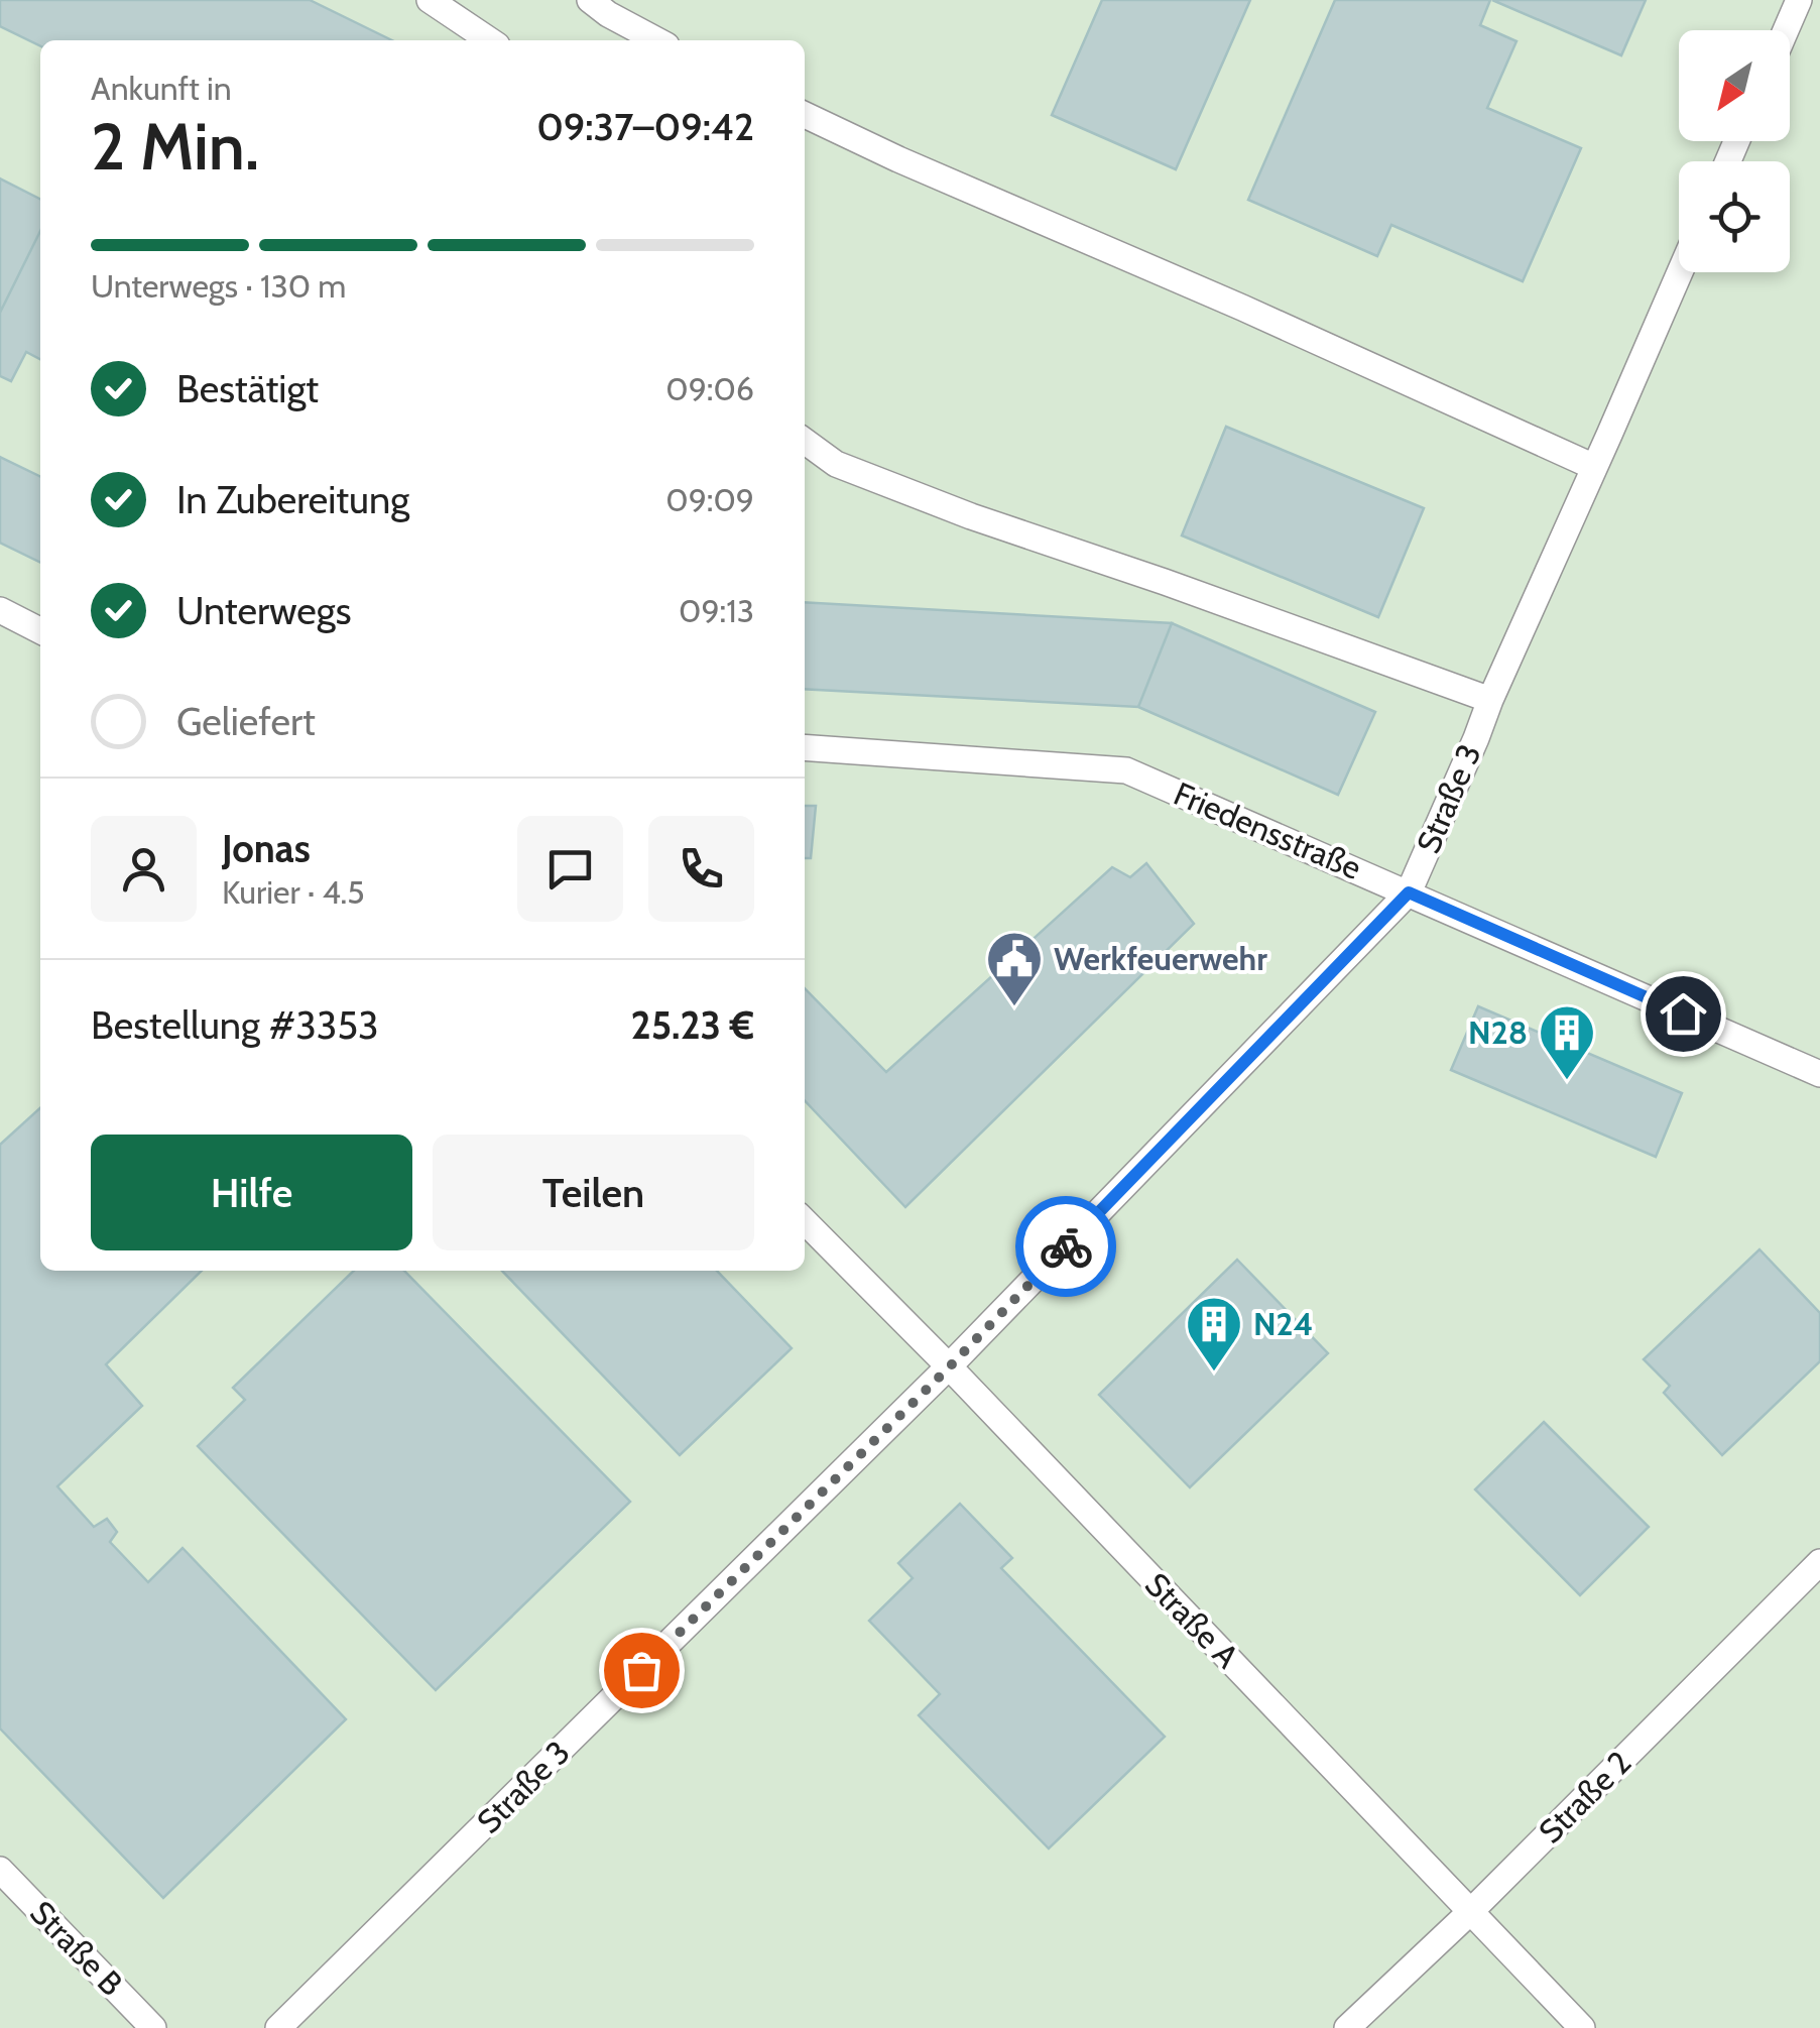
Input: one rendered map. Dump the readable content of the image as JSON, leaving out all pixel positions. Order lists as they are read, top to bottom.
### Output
{
  "streets": {
    "lane": [
      "Straße 3",
      "Friedensstraße",
      "Straße A",
      "Straße 2",
      "Straße B"
    ]
  },
  "crossings": [
    ["Straße 3", "Friedensstraße"],
    ["Straße 3", "Straße A"],
    ["Straße A", "Straße 2"]
  ],
  "places": {
    "public building": ["Werkfeuerwehr"],
    "building": ["N28", "N24"]
  },
  "north": "bottom left",
  "page": {
    "heading": ["2 Min.", "Ankunft in", "09:37–09:42"],
    "panel": [
      "Jonas",
      "Kurier · 4.5",
      "Bestellung #3353",
      "25.23 €"
    ],
    "bar": "Unterwegs · 130 m",
    "list": [
      ["Bestätigt", "09:06"],
      ["In Zubereitung", "09:09"],
      ["Unterwegs", "09:13"],
      "Geliefert"
    ],
    "buttons": ["Hilfe", "Teilen"]
  }
}
